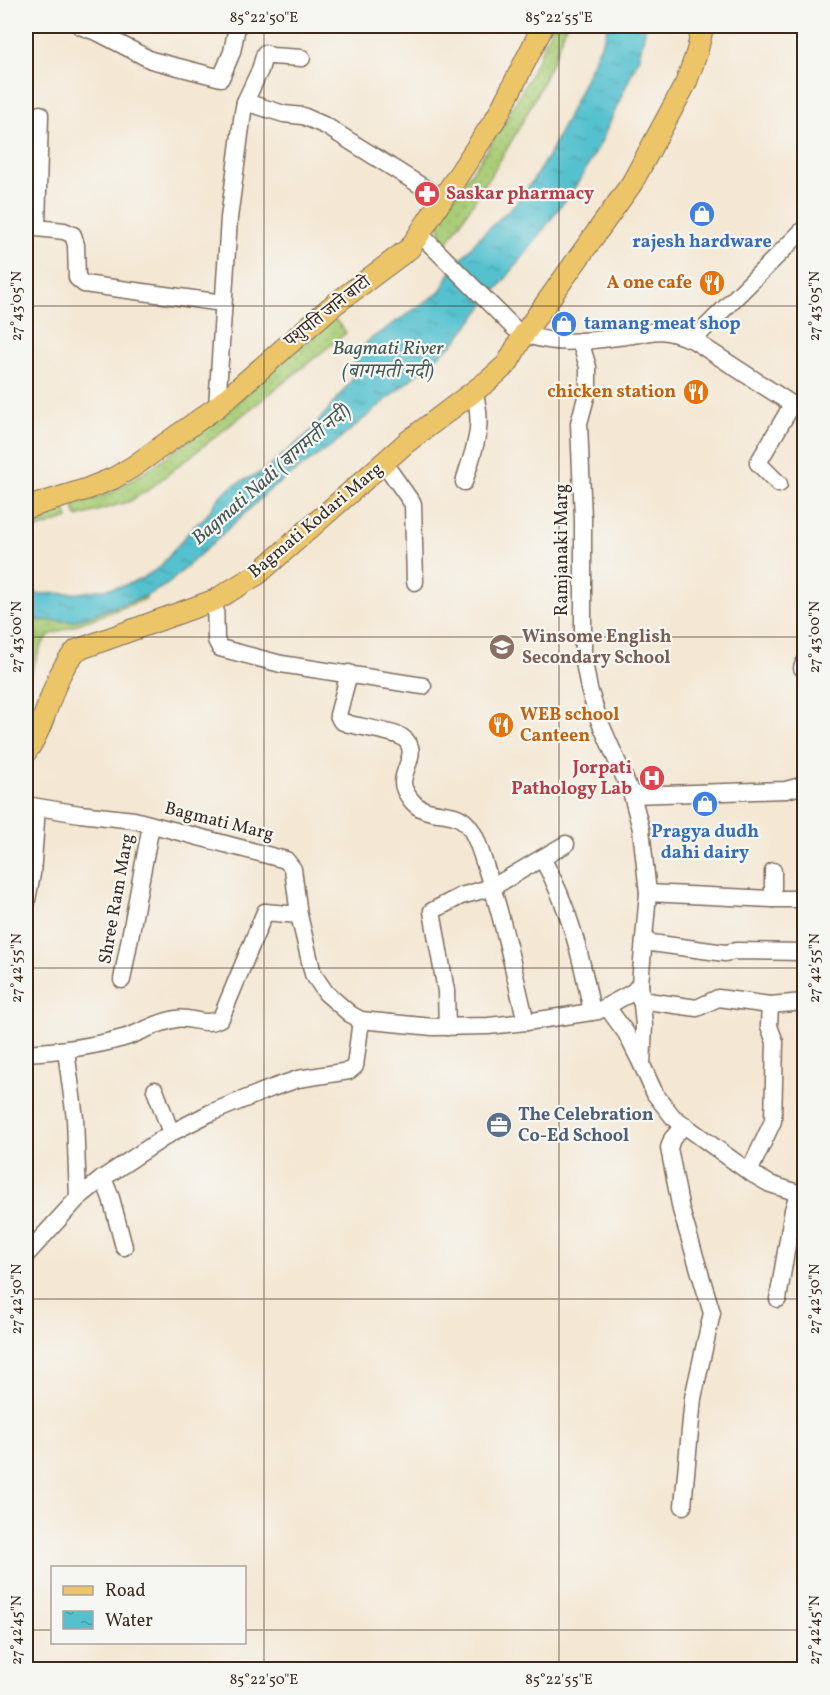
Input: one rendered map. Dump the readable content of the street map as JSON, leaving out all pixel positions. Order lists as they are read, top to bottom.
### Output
{
  "streets": {
    "main road": ["पशुपति जाने बाटो", "Bagmati Kodari Marg"],
    "street": ["Ramjanaki Marg", "Bagmati Marg", "Shree Ram Marg"]
  },
  "crossings": [
    ["Bagmati Marg", "Shree Ram Marg"]
  ],
  "water": ["Bagmati River (बागमती नदी)", "Bagmati Nadi (बागमती नदी)"],
  "places": {
    "pharmacy": ["Saskar pharmacy"],
    "shop": ["rajesh hardware", "tamang meat shop", "Pragya dudh dahi dairy"],
    "restaurant": ["A one cafe", "chicken station", "WEB school Canteen"],
    "school or university": ["Winsome English Secondary School"],
    "hospital": ["Jorpati Pathology Lab"],
    "office": ["The Celebration Co-Ed School"]
  },
  "legend": ["Road", "Water"],
  "coordinates": [
    "85°22'50\"E",
    "85°22'55\"E",
    "27°43'05\"N",
    "27°43'00\"N",
    "27°42'55\"N",
    "27°42'50\"N",
    "27°42'45\"N"
  ]
}
